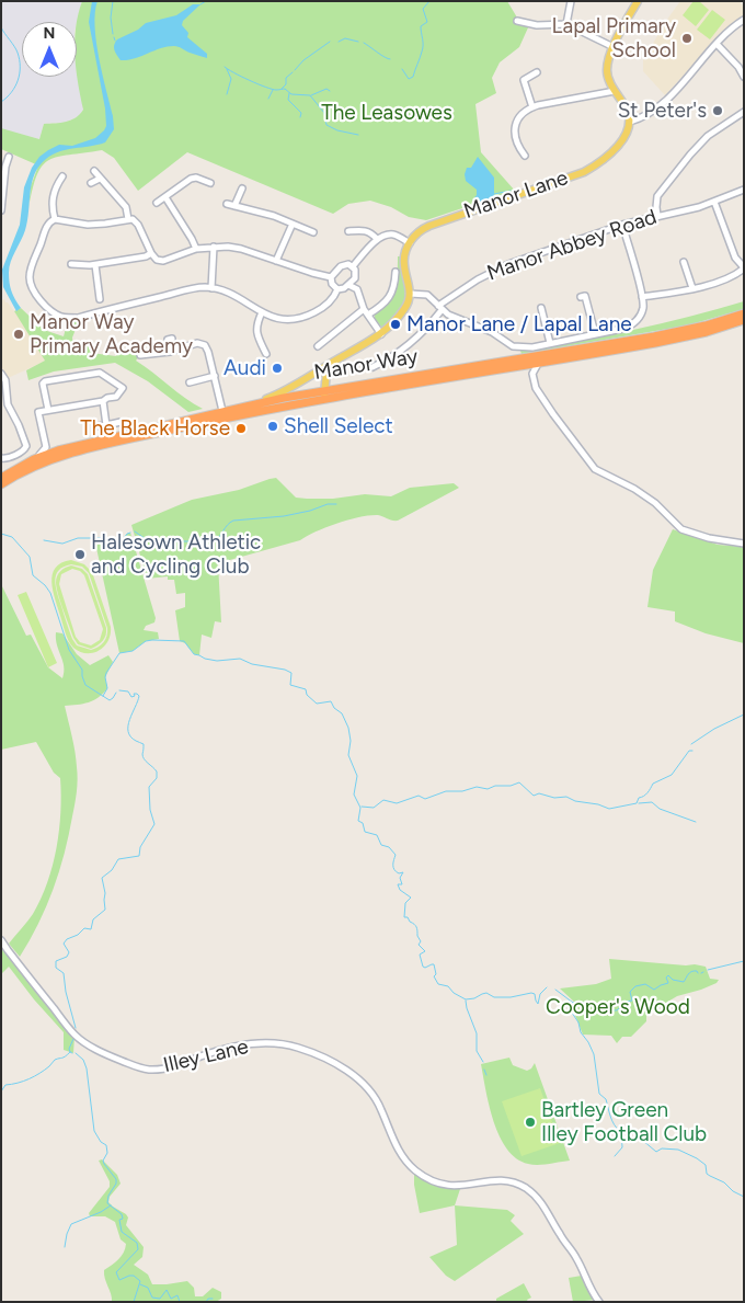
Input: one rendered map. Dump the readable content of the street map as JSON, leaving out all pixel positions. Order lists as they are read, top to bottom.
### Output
{
  "streets": {
    "highway": ["Manor Way"],
    "main road": ["Manor Lane"],
    "street": ["Manor Abbey Road", "Illey Lane"]
  },
  "parks": ["The Leasowes", "Cooper's Wood"],
  "places": [
    "Lapal Primary School",
    "St Peter's",
    "Manor Lane / Lapal Lane",
    "Manor Way Primary Academy",
    "Audi",
    "Shell Select",
    "The Black Horse",
    "Halesown Athletic and Cycling Club",
    "Bartley Green Illey Football Club"
  ],
  "north": "top"
}
